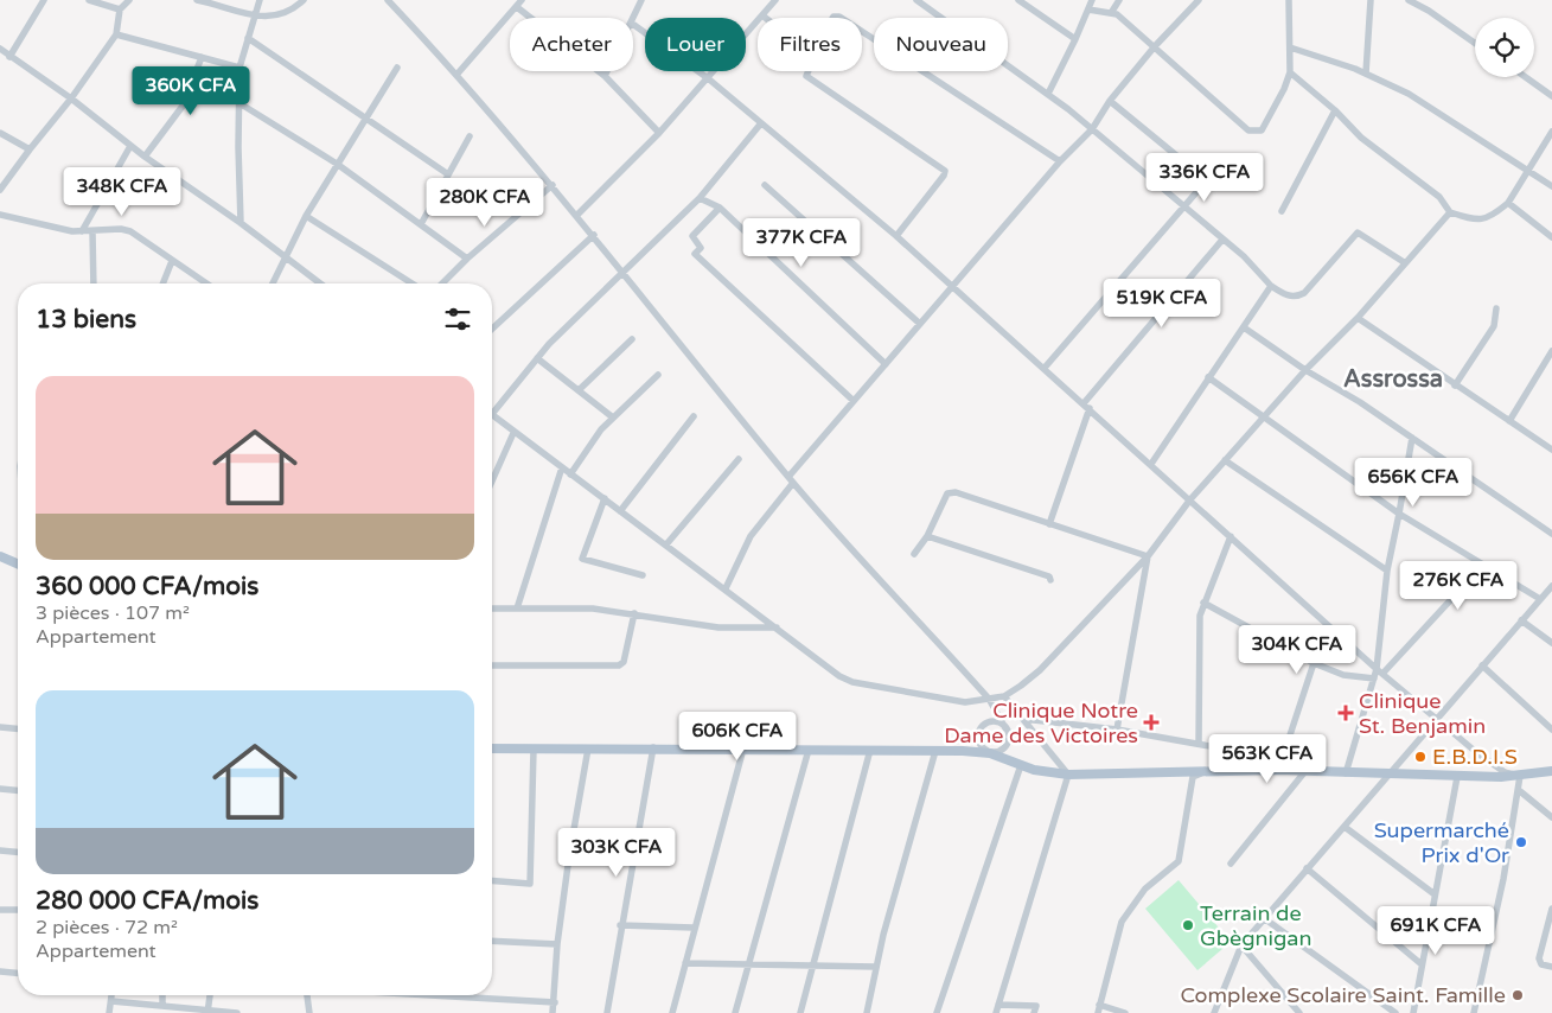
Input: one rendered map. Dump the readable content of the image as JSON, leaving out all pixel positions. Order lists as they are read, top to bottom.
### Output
{
  "districts": ["Assrossa"],
  "places": {
    "health": ["Clinique St. Benjamin", "Clinique Notre Dame des Victoires"],
    "other": [
      "E.B.D.I.S",
      "Supermarché Prix d'Or",
      "Terrain de Gbègnigan",
      "Complexe Scolaire Saint. Famille"
    ]
  },
  "page": {
    "chip": [
      "Acheter",
      "Louer",
      "Filtres",
      "Nouveau"
    ],
    "price": [
      "360K CFA",
      "336K CFA",
      "348K CFA",
      "280K CFA",
      "377K CFA",
      "519K CFA",
      "656K CFA",
      "276K CFA",
      "304K CFA",
      "606K CFA",
      "563K CFA",
      "303K CFA",
      "691K CFA"
    ],
    "heading": "13 biens",
    "list": [
      {
        "name": "360 000 CFA/mois",
        "note": "3 pièces · 107 m² · Appartement"
      },
      {
        "name": "280 000 CFA/mois",
        "note": "2 pièces · 72 m² · Appartement"
      }
    ]
  }
}
